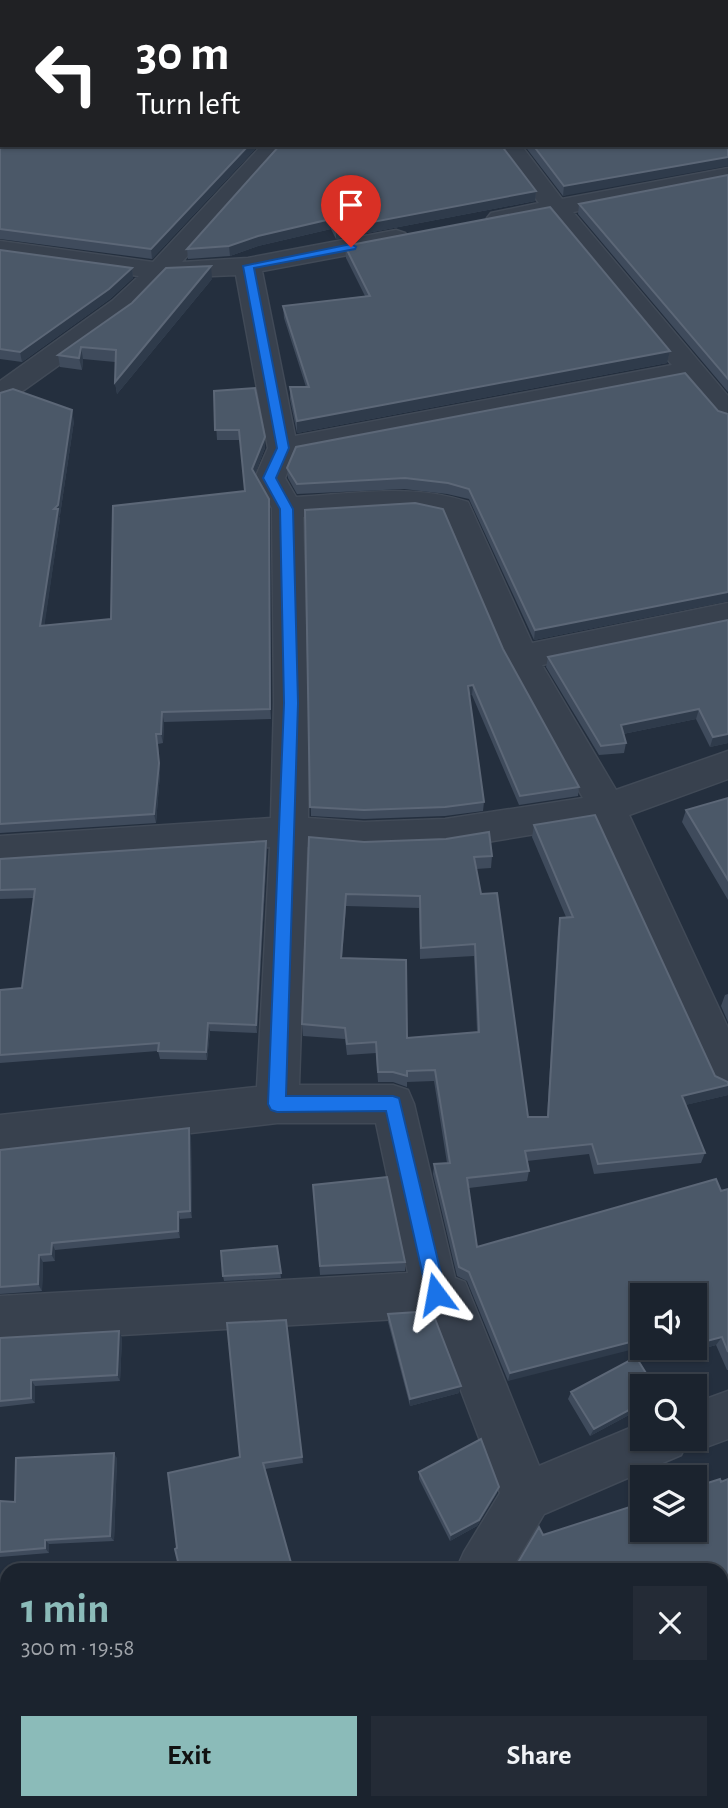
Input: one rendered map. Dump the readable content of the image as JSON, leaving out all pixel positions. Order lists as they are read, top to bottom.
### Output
{
  "page": {
    "turn": ["30 m", "Turn left"],
    "heading": ["1 min", "300 m · 19:58"],
    "buttons": ["Exit", "Share"]
  }
}
